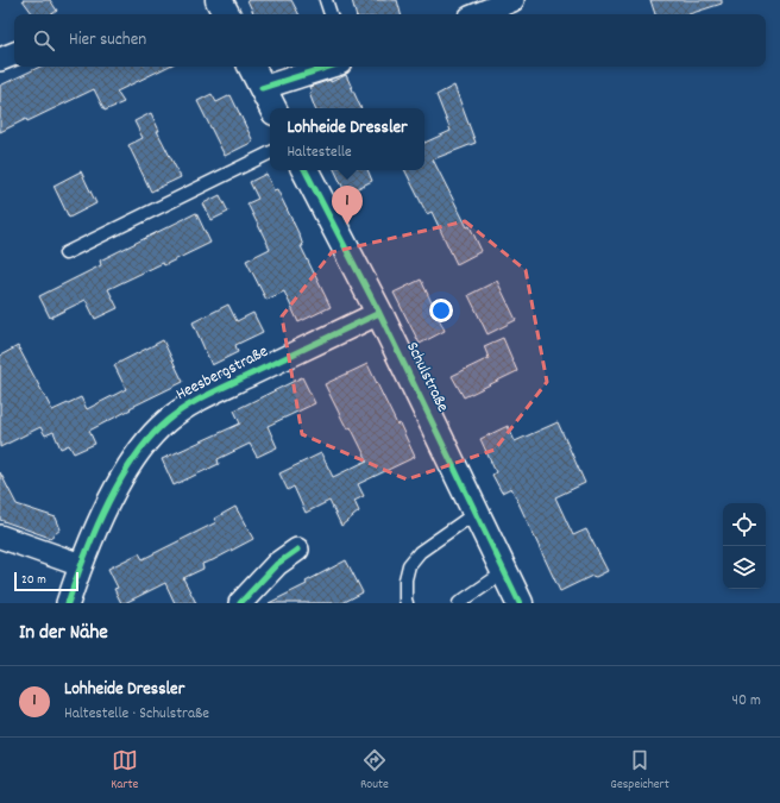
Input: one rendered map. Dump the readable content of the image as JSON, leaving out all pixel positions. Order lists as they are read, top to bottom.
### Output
{
  "streets": {
    "street": ["Heesbergstraße", "Schulstraße"]
  },
  "crossings": [
    ["Heesbergstraße", "Schulstraße"]
  ],
  "scale_bar": "20 m",
  "page": {
    "search": "Hier suchen",
    "popup": ["Lohheide Dressler", "Haltestelle"],
    "pins": "1",
    "scale": "20 m",
    "heading": "In der Nähe",
    "list": [
      {
        "mark": "1",
        "name": "Lohheide Dressler",
        "note": "Haltestelle · Schulstraße",
        "value": "40 m"
      }
    ],
    "nav": ["Karte", "Route", "Gespeichert"]
  }
}
